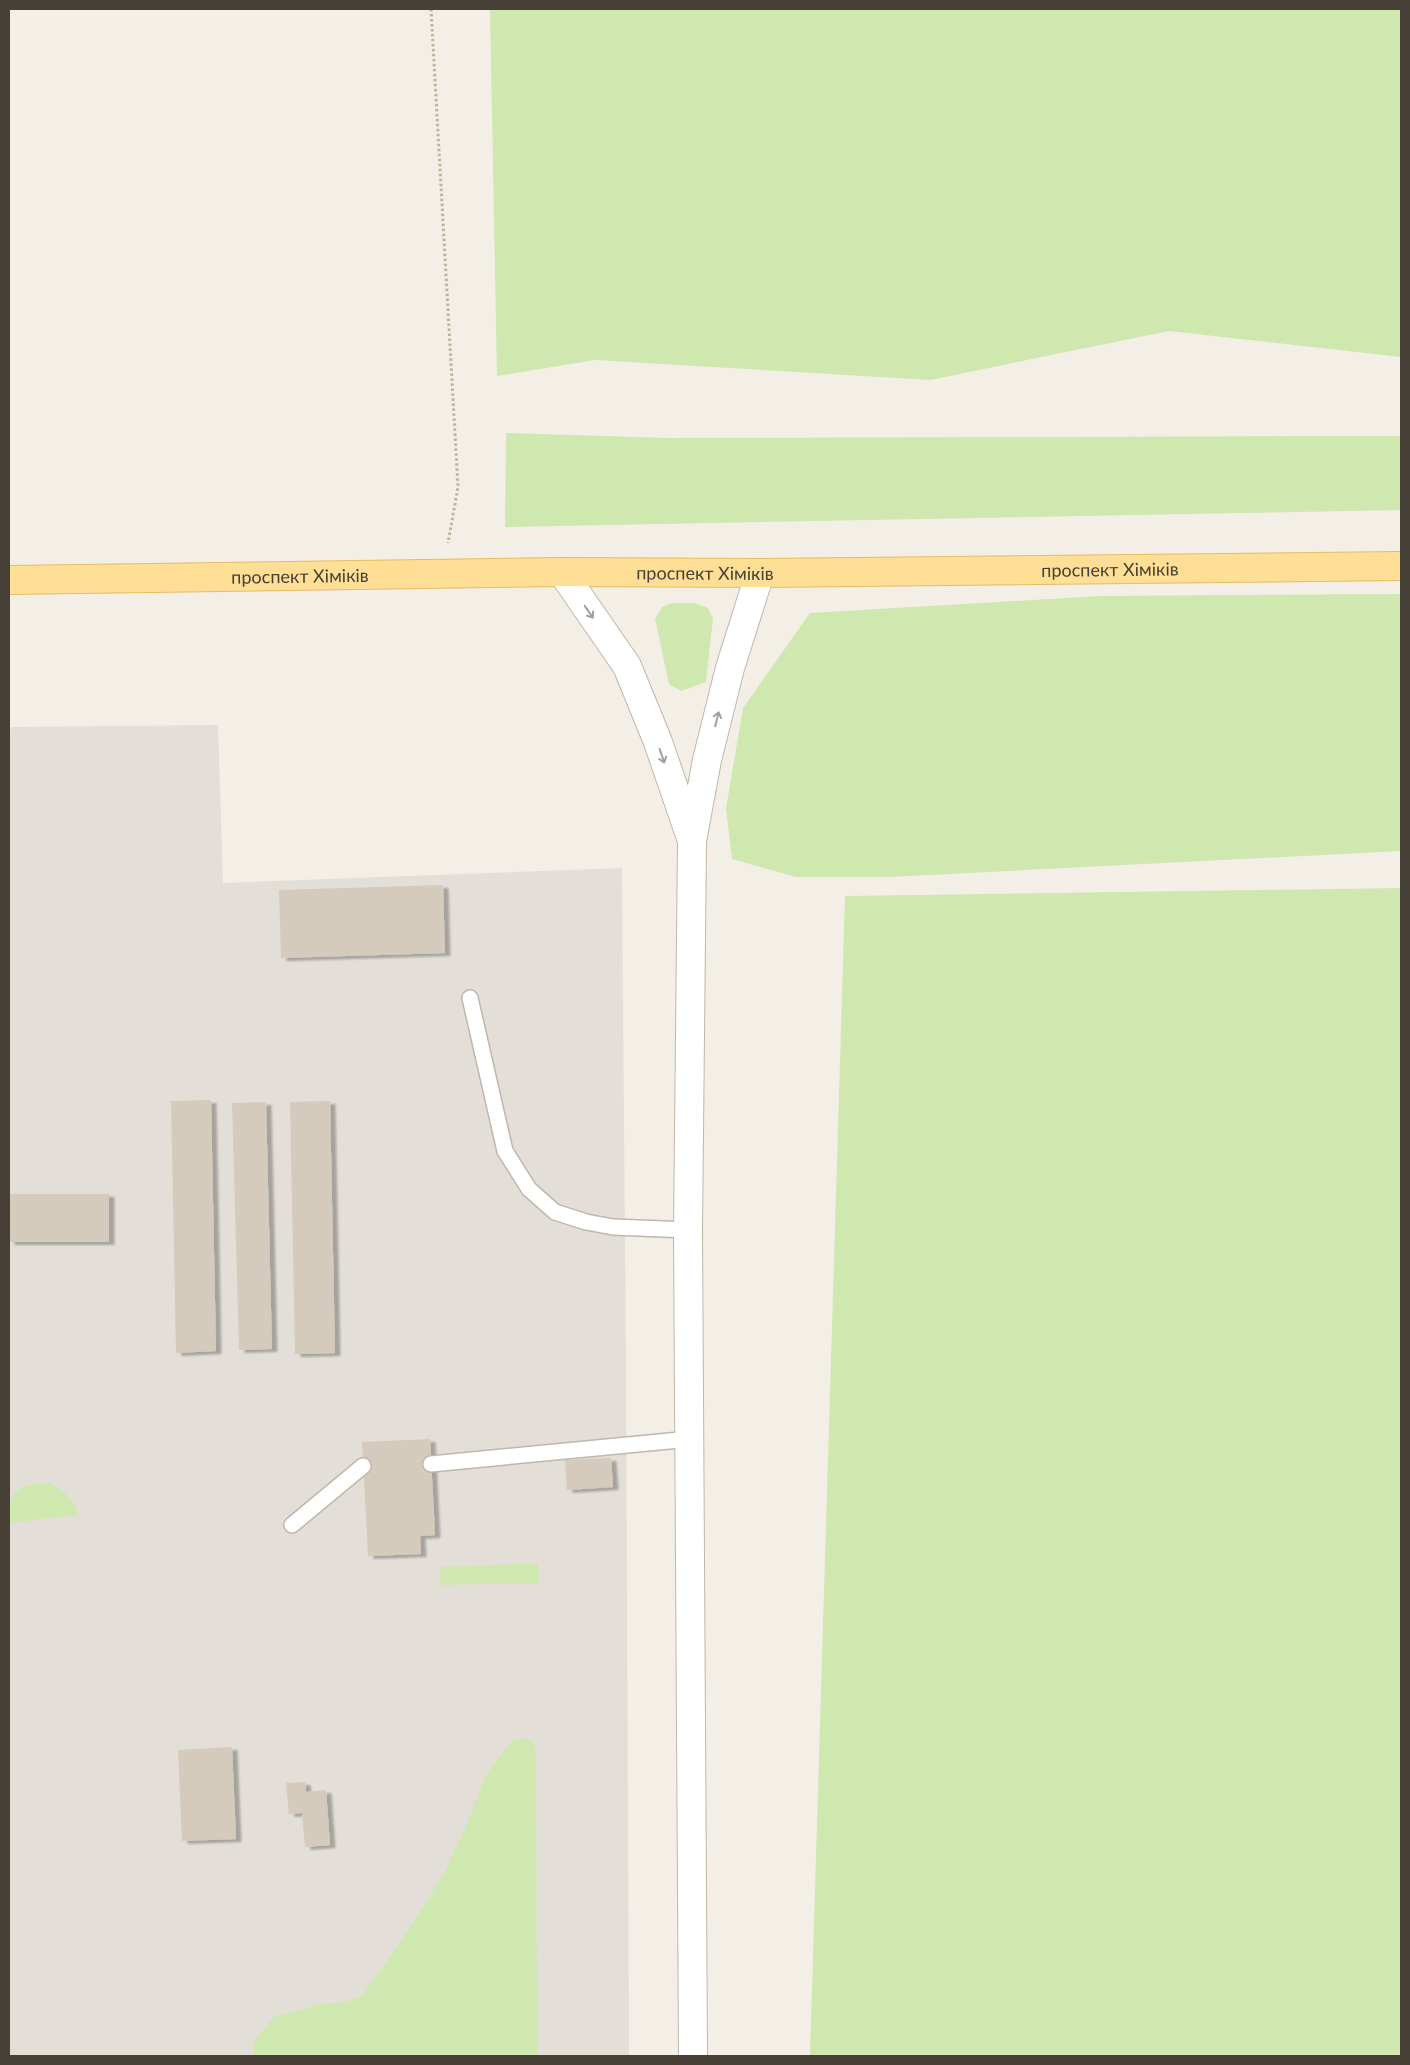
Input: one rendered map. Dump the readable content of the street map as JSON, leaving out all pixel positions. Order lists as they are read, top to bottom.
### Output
{
  "streets": {
    "main road": ["проспект Хіміків"]
  }
}
